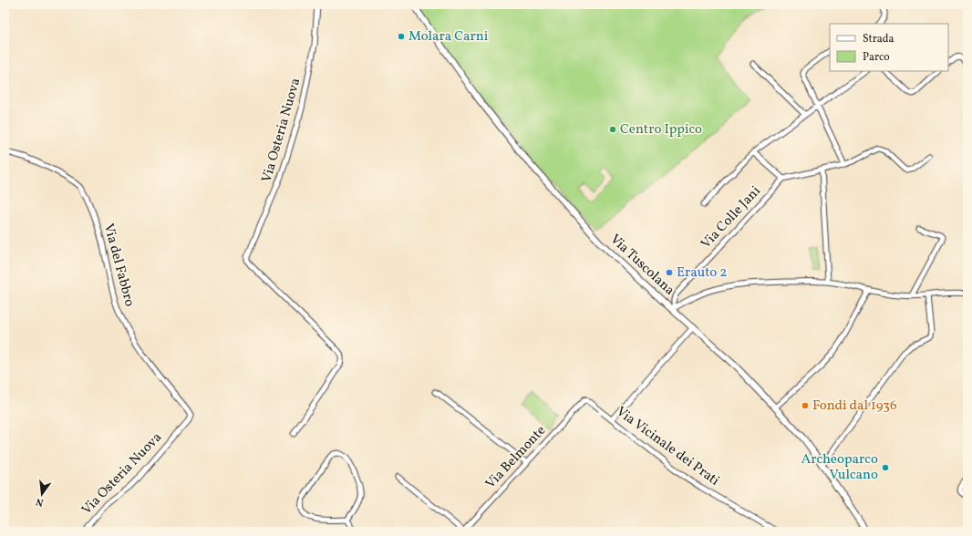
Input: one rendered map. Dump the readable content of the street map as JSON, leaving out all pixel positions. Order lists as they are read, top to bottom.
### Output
{
  "streets": {
    "main road": ["Via Tuscolana"],
    "street": [
      "Via Osteria Nuova",
      "Via Colle Jani",
      "Via del Fabbro",
      "Via Vicinale dei Prati",
      "Via Belmonte"
    ]
  },
  "crossings": [
    ["Via Osteria Nuova", "Via del Fabbro"],
    ["Via Colle Jani", "Via Tuscolana"],
    ["Via Vicinale dei Prati", "Via Belmonte"]
  ],
  "places": [
    "Molara Carni",
    "Centro Ippico",
    "Erauto 2",
    "Fondi dal 1936",
    "Archeoparco Vulcano"
  ],
  "legend": ["Strada", "Parco"],
  "north": "bottom"
}
